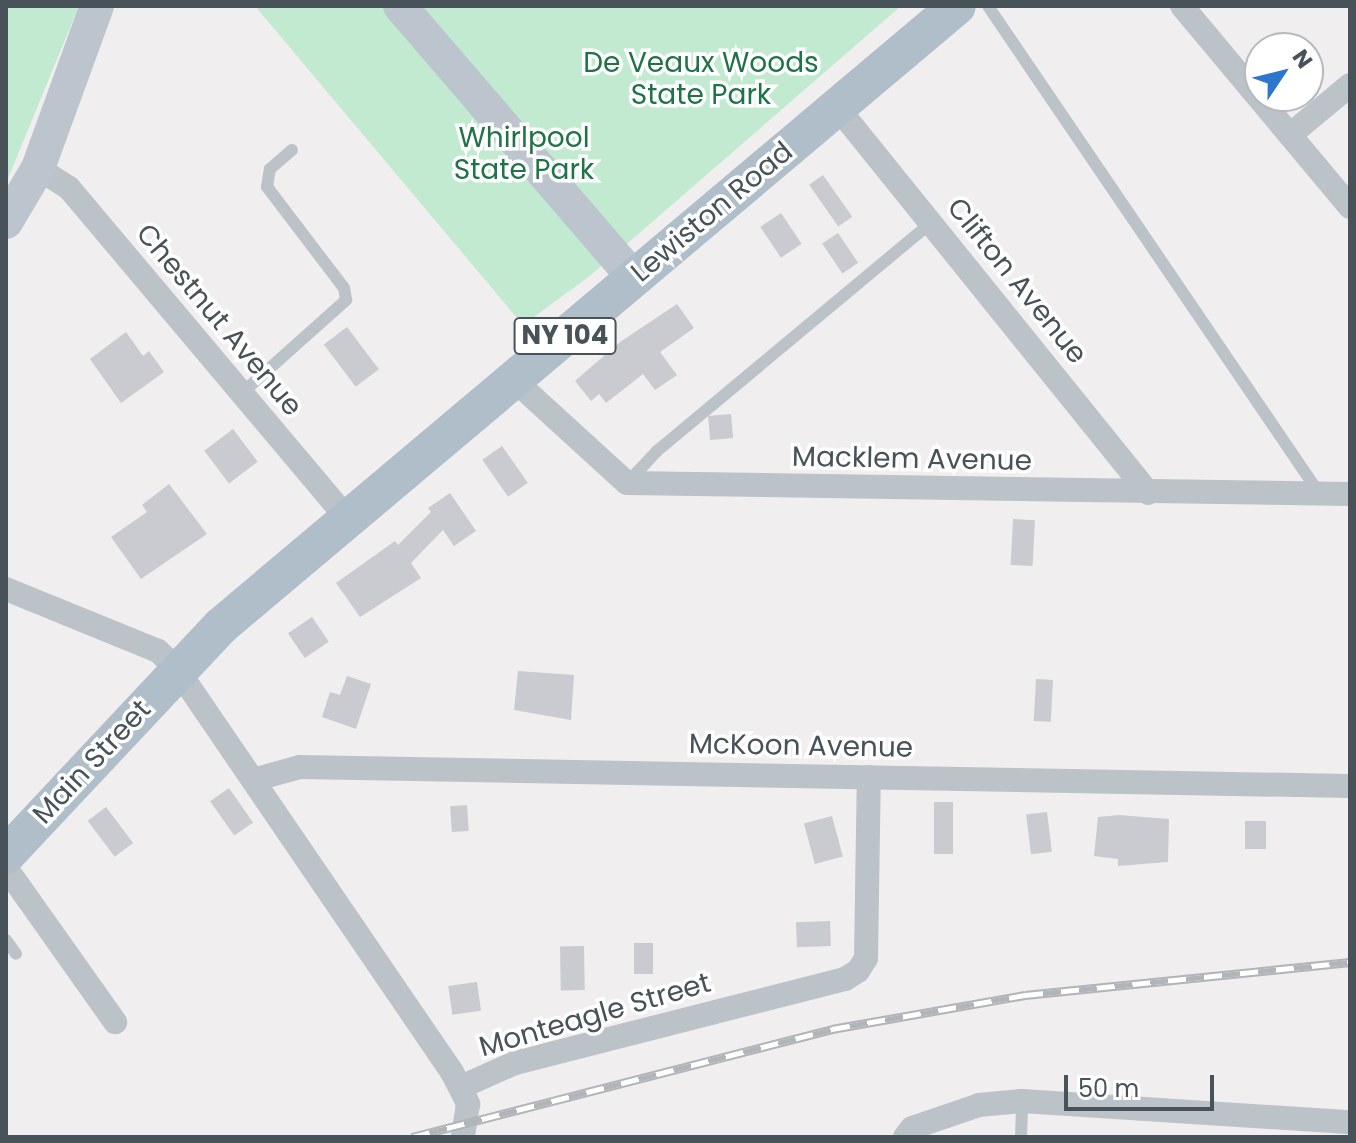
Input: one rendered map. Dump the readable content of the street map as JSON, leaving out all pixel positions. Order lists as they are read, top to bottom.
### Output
{
  "streets": {
    "main road": ["Lewiston Road", "NY 104", "Main Street"],
    "street": [
      "Clifton Avenue",
      "Chestnut Avenue",
      "Macklem Avenue",
      "McKoon Avenue",
      "Monteagle Street"
    ]
  },
  "crossings": [
    ["Lewiston Road", "Clifton Avenue"],
    ["Lewiston Road", "Chestnut Avenue"],
    ["Lewiston Road", "Main Street"],
    ["Lewiston Road", "Monteagle Street"],
    ["Clifton Avenue", "Macklem Avenue"],
    ["McKoon Avenue", "Monteagle Street"],
    ["Main Street", "Monteagle Street"]
  ],
  "parks": ["De Veaux Woods State Park", "Whirlpool State Park"],
  "scale_bar": "50 m",
  "north": "top right"
}
